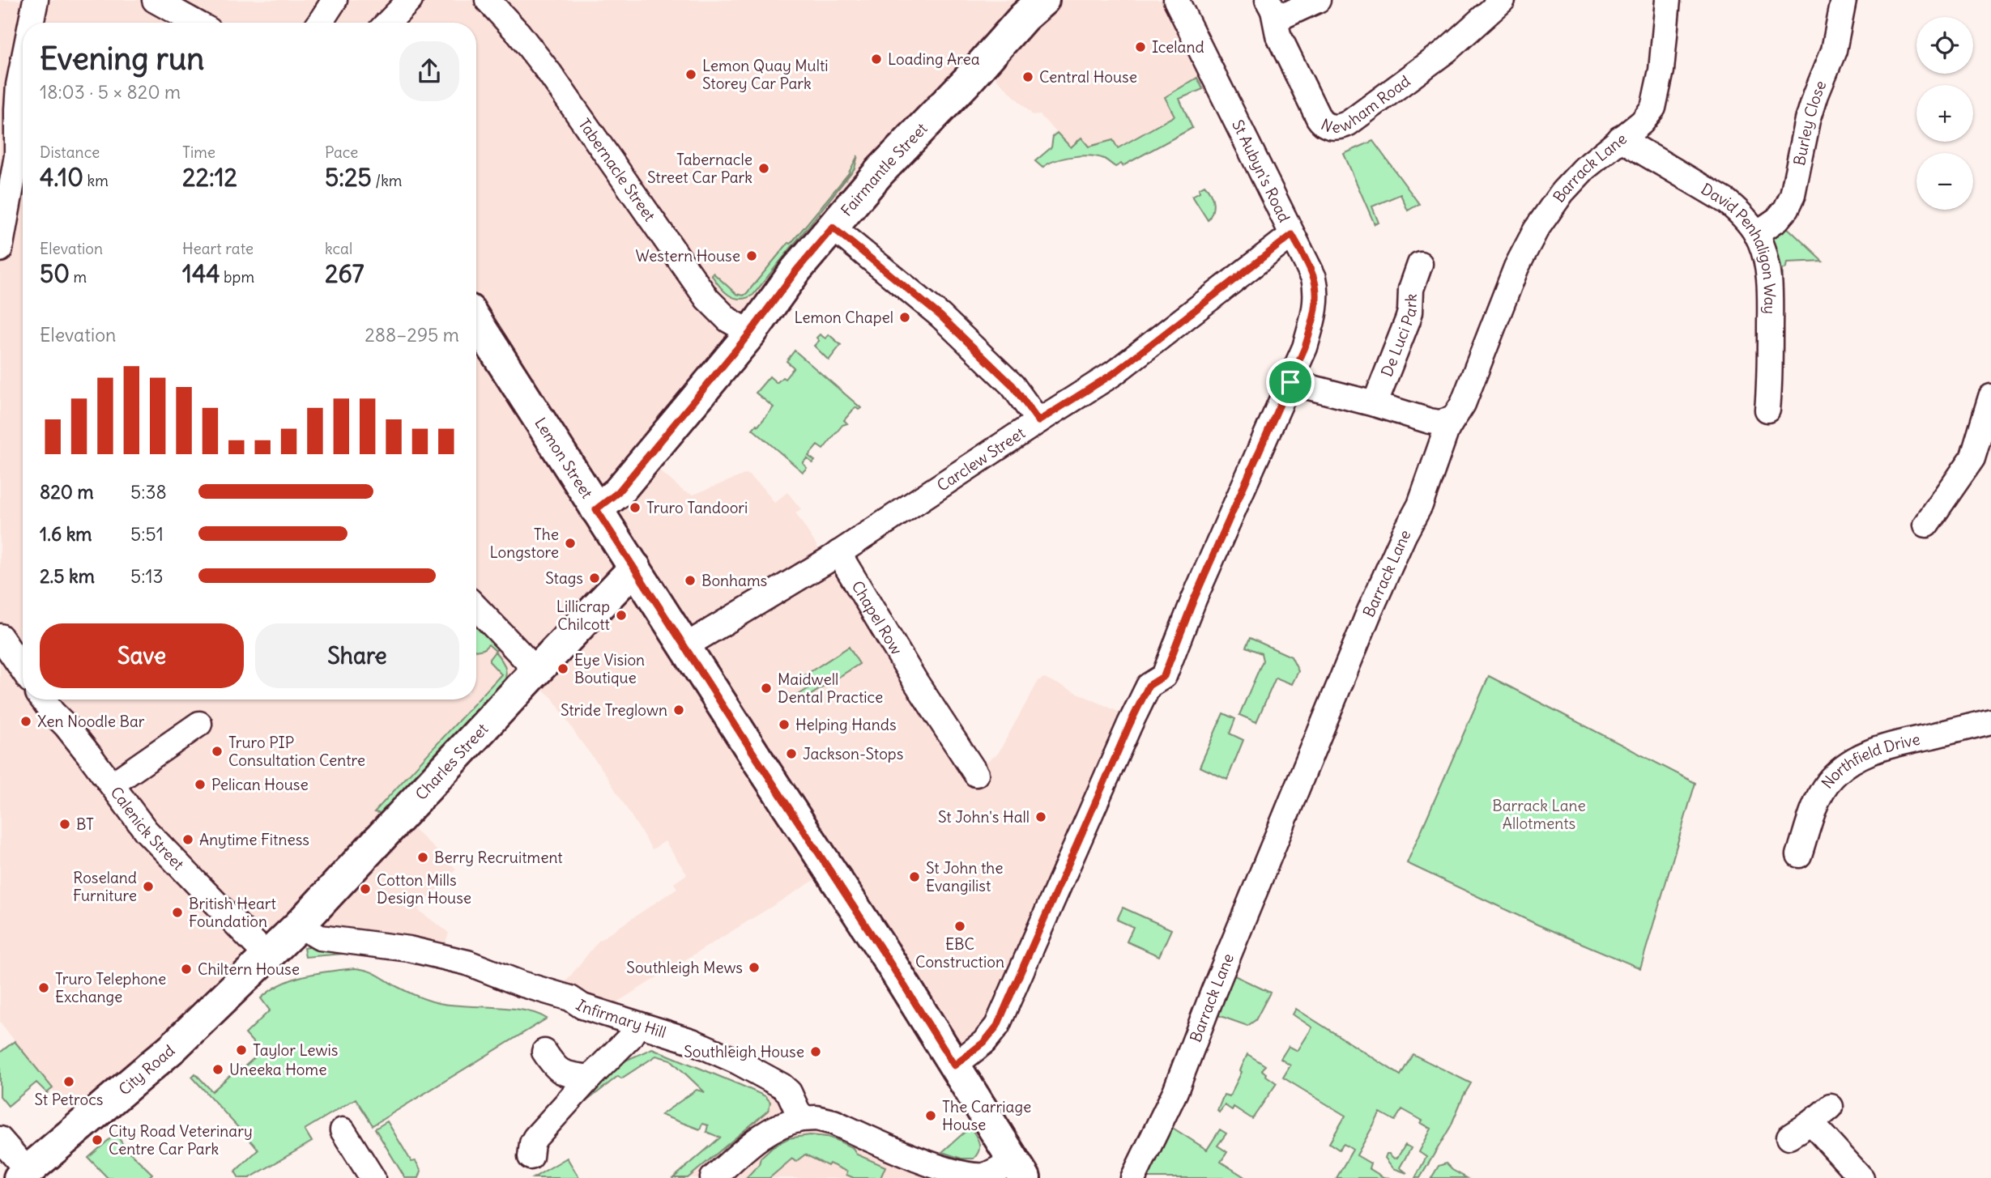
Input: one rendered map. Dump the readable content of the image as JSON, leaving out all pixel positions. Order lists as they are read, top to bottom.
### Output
{
  "streets": {
    "street": [
      "Newham Road",
      "Burley Close",
      "Barrack Lane",
      "Tabernacle Street",
      "Fairmantle Street",
      "St Aubyn's Road",
      "David Penhaligon Way",
      "De Luci Park",
      "Lemon Street",
      "Carclew Street",
      "Chapel Row",
      "Charles Street",
      "Northfield Drive",
      "Calenick Street",
      "Infirmary Hill",
      "City Road"
    ]
  },
  "crossings": [
    ["Burley Close", "David Penhaligon Way"],
    ["Barrack Lane", "David Penhaligon Way"],
    ["Tabernacle Street", "Fairmantle Street"],
    ["Fairmantle Street", "Lemon Street"],
    ["St Aubyn's Road", "Lemon Street"],
    ["St Aubyn's Road", "Carclew Street"],
    ["Lemon Street", "Carclew Street"],
    ["Lemon Street", "Charles Street"],
    ["Carclew Street", "Chapel Row"],
    ["Charles Street", "Calenick Street"],
    ["Charles Street", "Infirmary Hill"],
    ["Charles Street", "City Road"],
    ["Calenick Street", "City Road"]
  ],
  "parks": ["Barrack Lane Allotments"],
  "places": [
    "Iceland",
    "Loading Area",
    "Lemon Quay Multi Storey Car Park",
    "Central House",
    "Tabernacle Street Car Park",
    "Western House",
    "Lemon Chapel",
    "Truro Tandoori",
    "The Longstore",
    "Stags",
    "Bonhams",
    "Lillicrap Chilcott",
    "Eye Vision Boutique",
    "Maidwell Dental Practice",
    "Stride Treglown",
    "Xen Noodle Bar",
    "Helping Hands",
    "Truro PIP Consultation Centre",
    "Jackson-Stops",
    "Pelican House",
    "St John's Hall",
    "BT",
    "Anytime Fitness",
    "Berry Recruitment",
    "St John the Evangilist",
    "Roseland Furniture",
    "Cotton Mills Design House",
    "British Heart Foundation",
    "EBC Construction",
    "Southleigh Mews",
    "Chiltern House",
    "Truro Telephone Exchange",
    "Taylor Lewis",
    "Southleigh House",
    "Uneeka Home",
    "St Petrocs",
    "The Carriage House",
    "City Road Veterinary Centre Car Park"
  ],
  "page": {
    "map_buttons": ["+", "−"],
    "heading": ["Evening run", "18:03 · 5 × 820 m"],
    "stats": [
      ["Distance", "4.10 km"],
      ["Time", "22:12"],
      ["Pace", "5:25 /km"],
      ["Elevation", "50 m"],
      ["Heart rate", "144 bpm"],
      ["kcal", "267"]
    ],
    "chart": ["Elevation", "288–295 m"],
    "list": [
      {
        "name": "820 m",
        "note": "5:38"
      },
      {
        "name": "1.6 km",
        "note": "5:51"
      },
      {
        "name": "2.5 km",
        "note": "5:13"
      }
    ],
    "buttons": ["Save", "Share"]
  }
}
